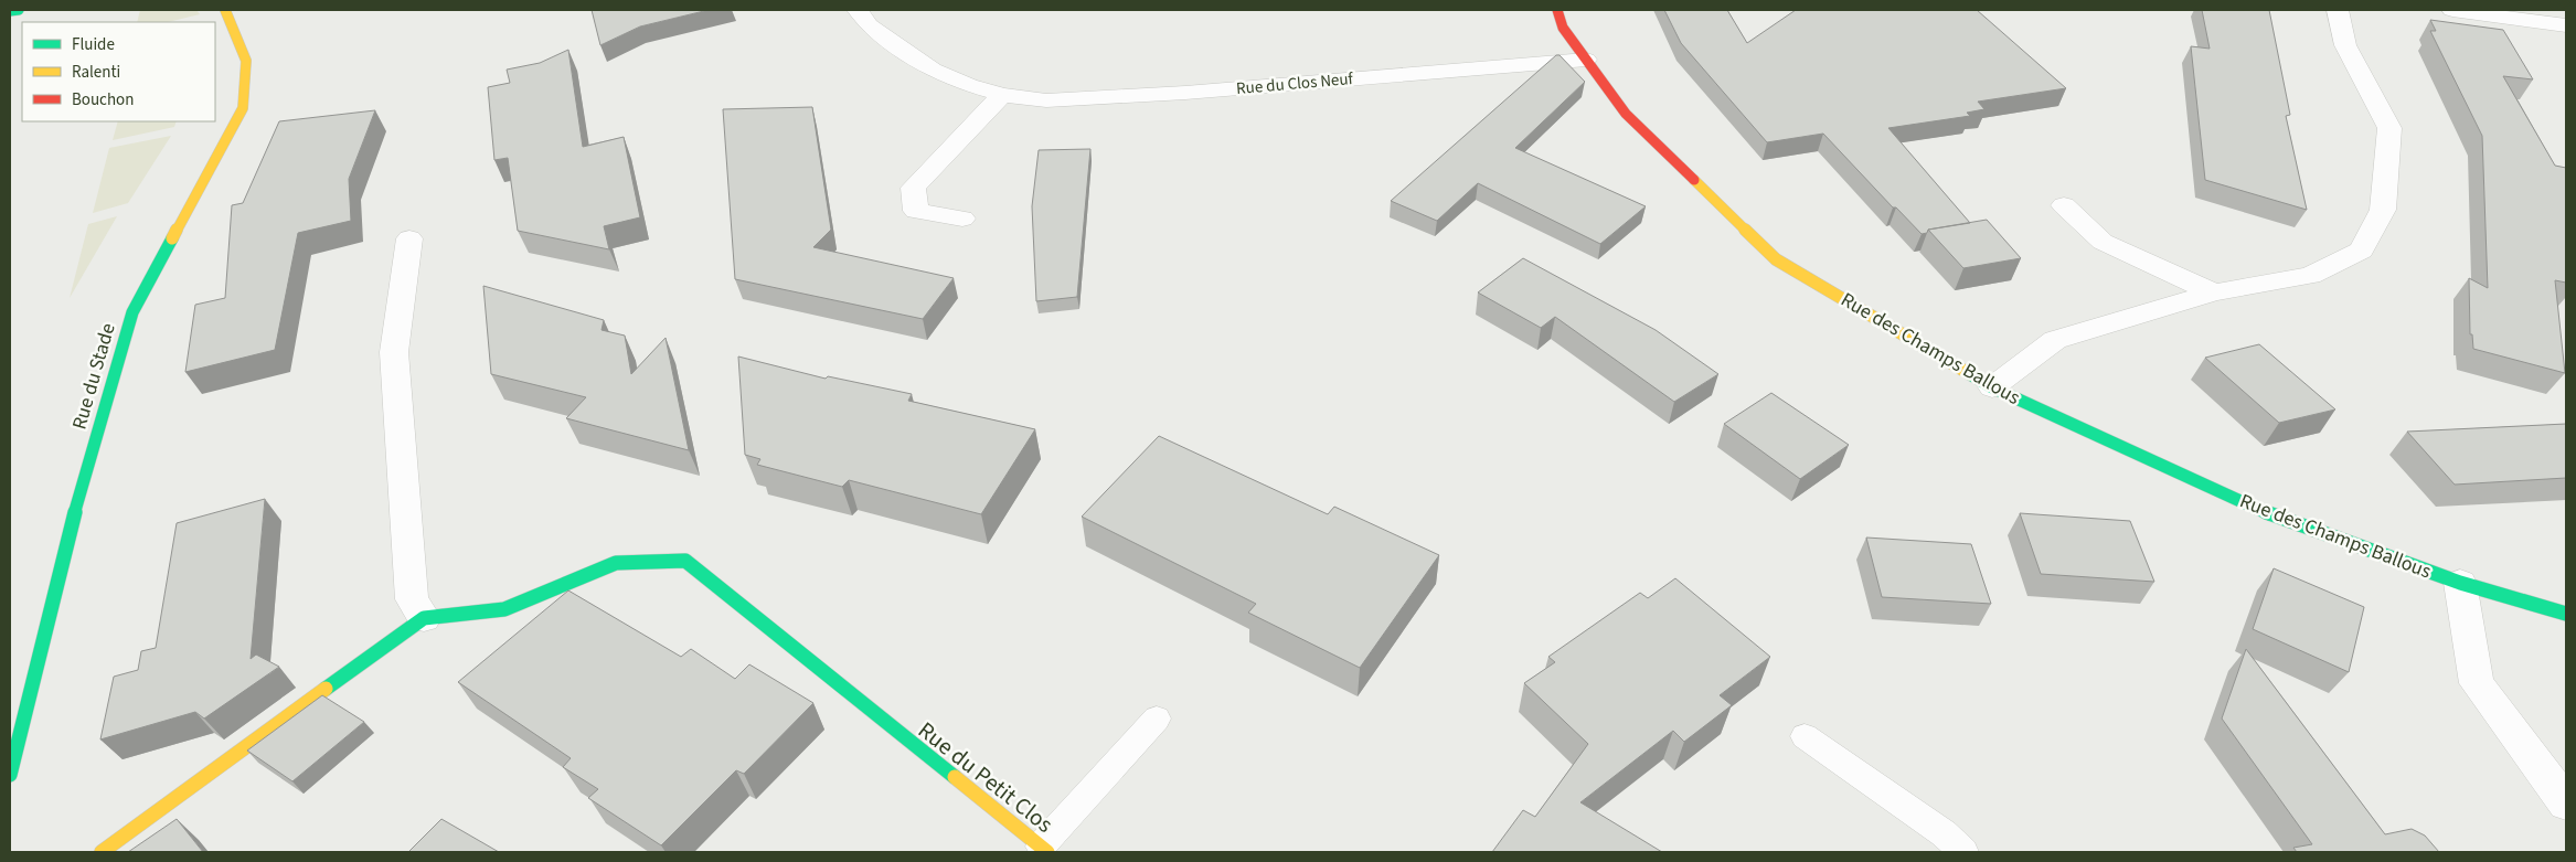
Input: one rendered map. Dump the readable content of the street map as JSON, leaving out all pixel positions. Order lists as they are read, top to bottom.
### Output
{
  "streets": {
    "street": [
      "Rue du Clos Neuf",
      "Rue des Champs Ballous",
      "Rue du Stade",
      "Rue du Petit Clos"
    ]
  },
  "crossings": [
    ["Rue du Clos Neuf", "Rue des Champs Ballous"]
  ],
  "legend": ["Fluide", "Ralenti", "Bouchon"]
}
